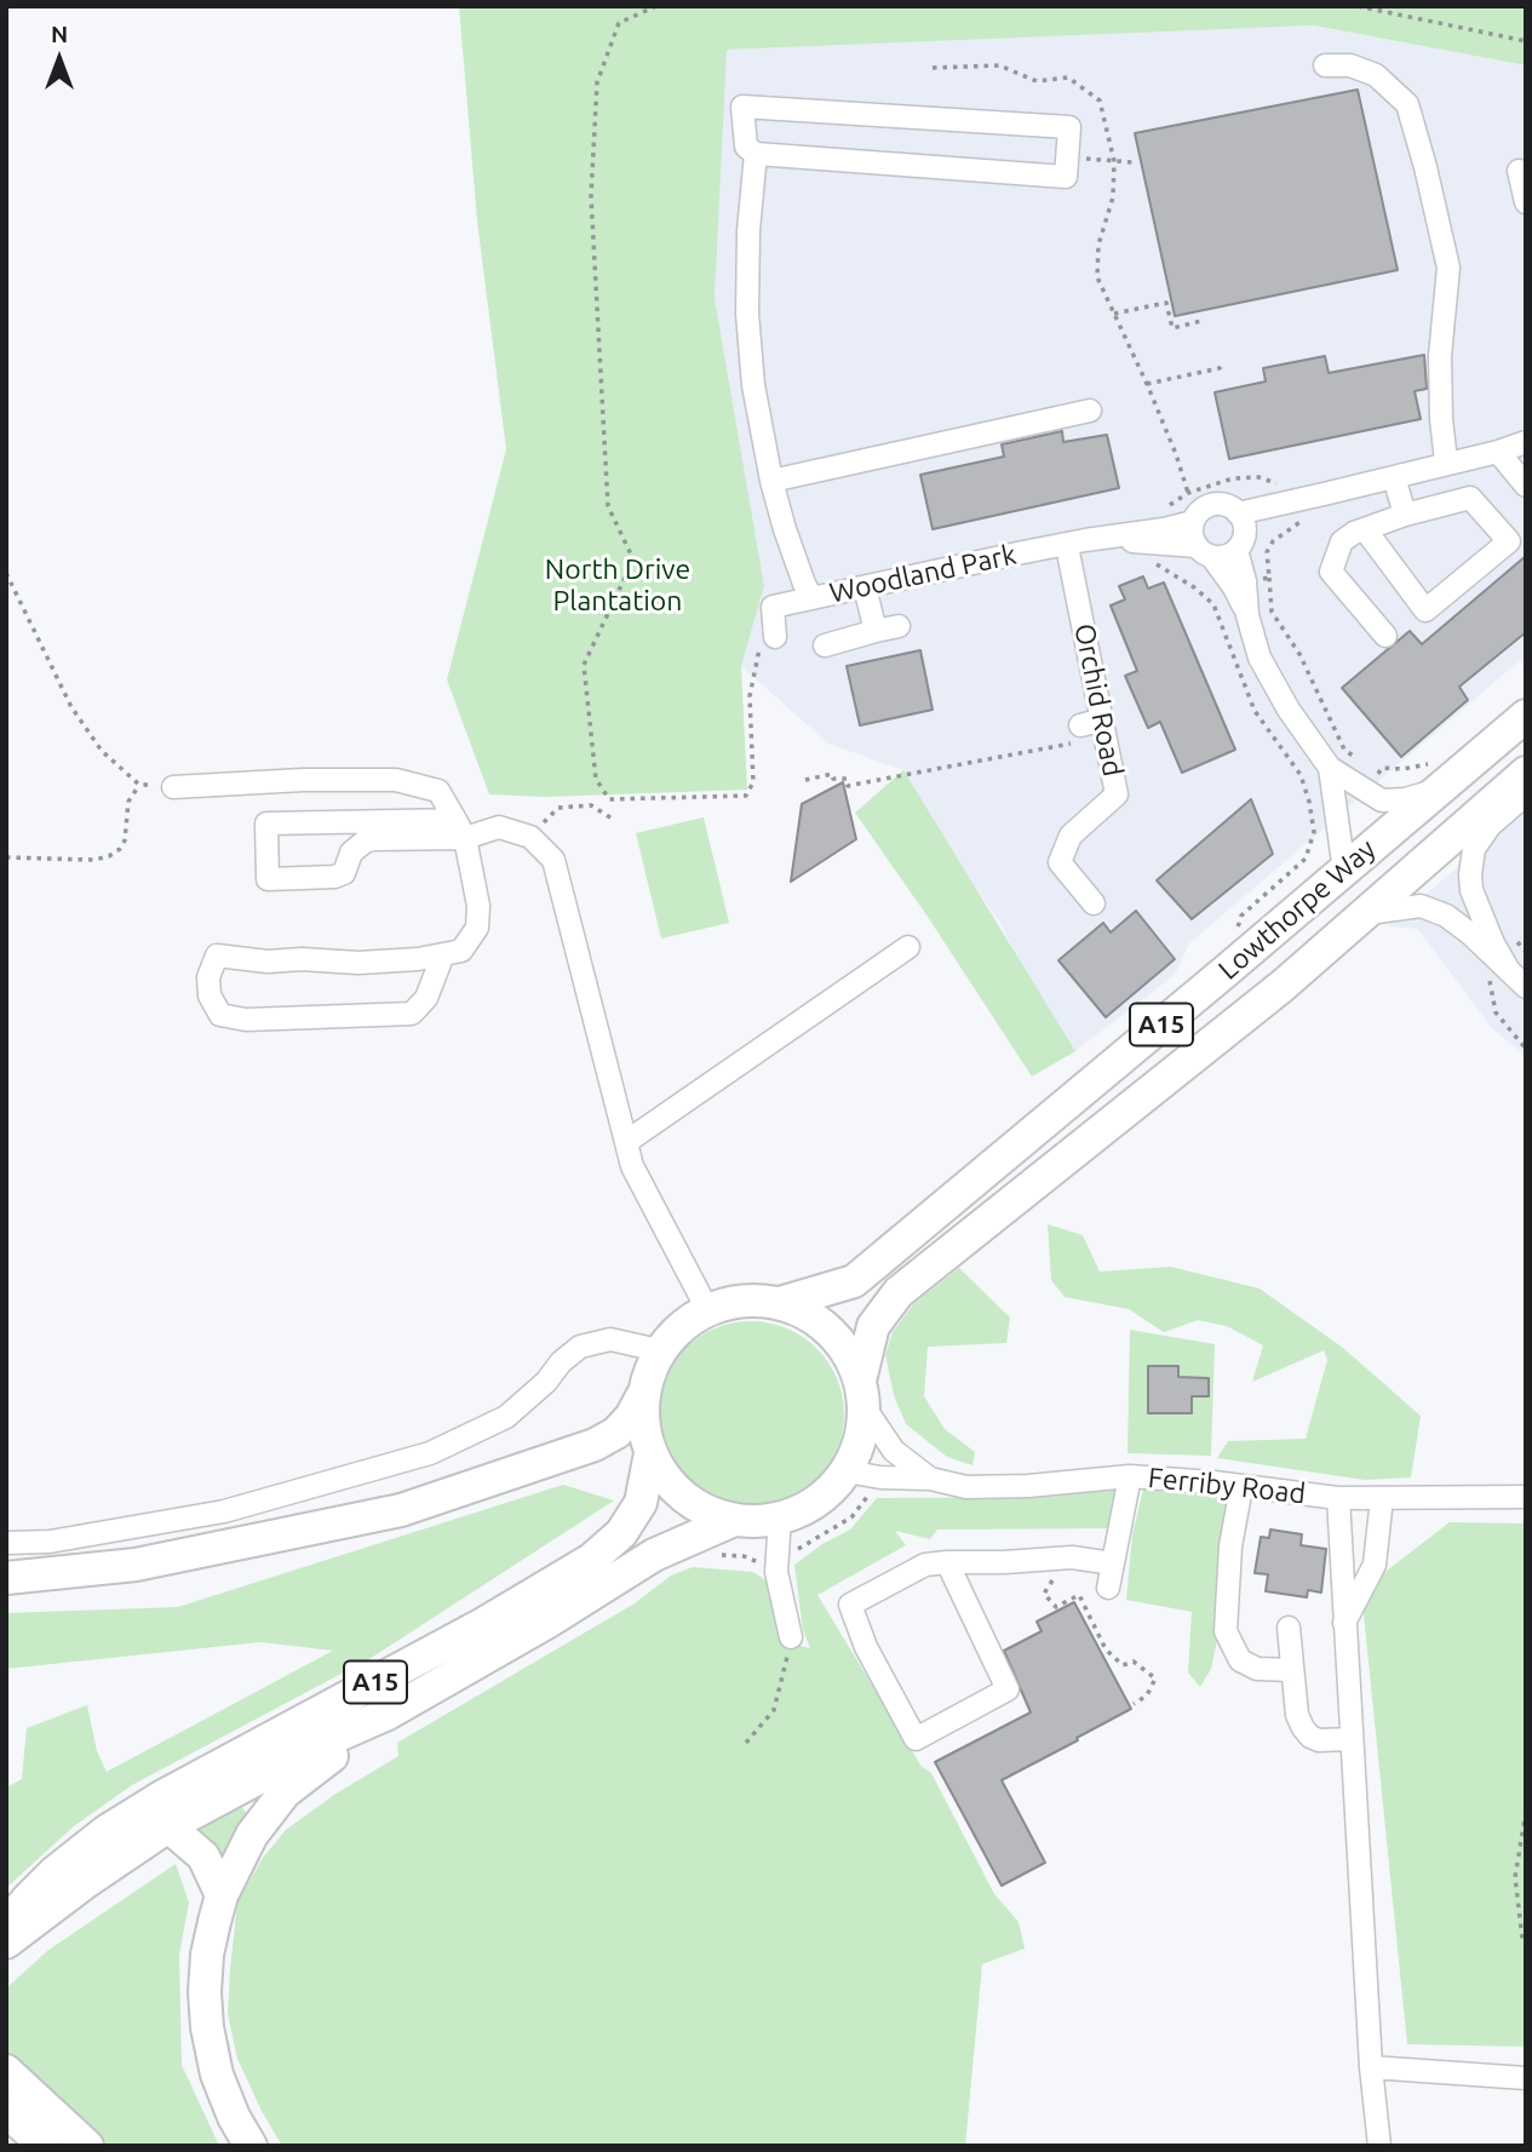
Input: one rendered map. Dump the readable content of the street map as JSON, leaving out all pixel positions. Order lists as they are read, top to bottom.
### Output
{
  "streets": {
    "highway": ["Lowthorpe Way", "A15"],
    "street": ["Woodland Park", "Orchid Road", "Ferriby Road"]
  },
  "crossings": [
    ["Woodland Park", "Orchid Road"],
    ["Lowthorpe Way", "A15"],
    ["Lowthorpe Way", "Ferriby Road"],
    ["A15", "Ferriby Road"]
  ],
  "parks": ["North Drive Plantation"],
  "north": "top"
}
